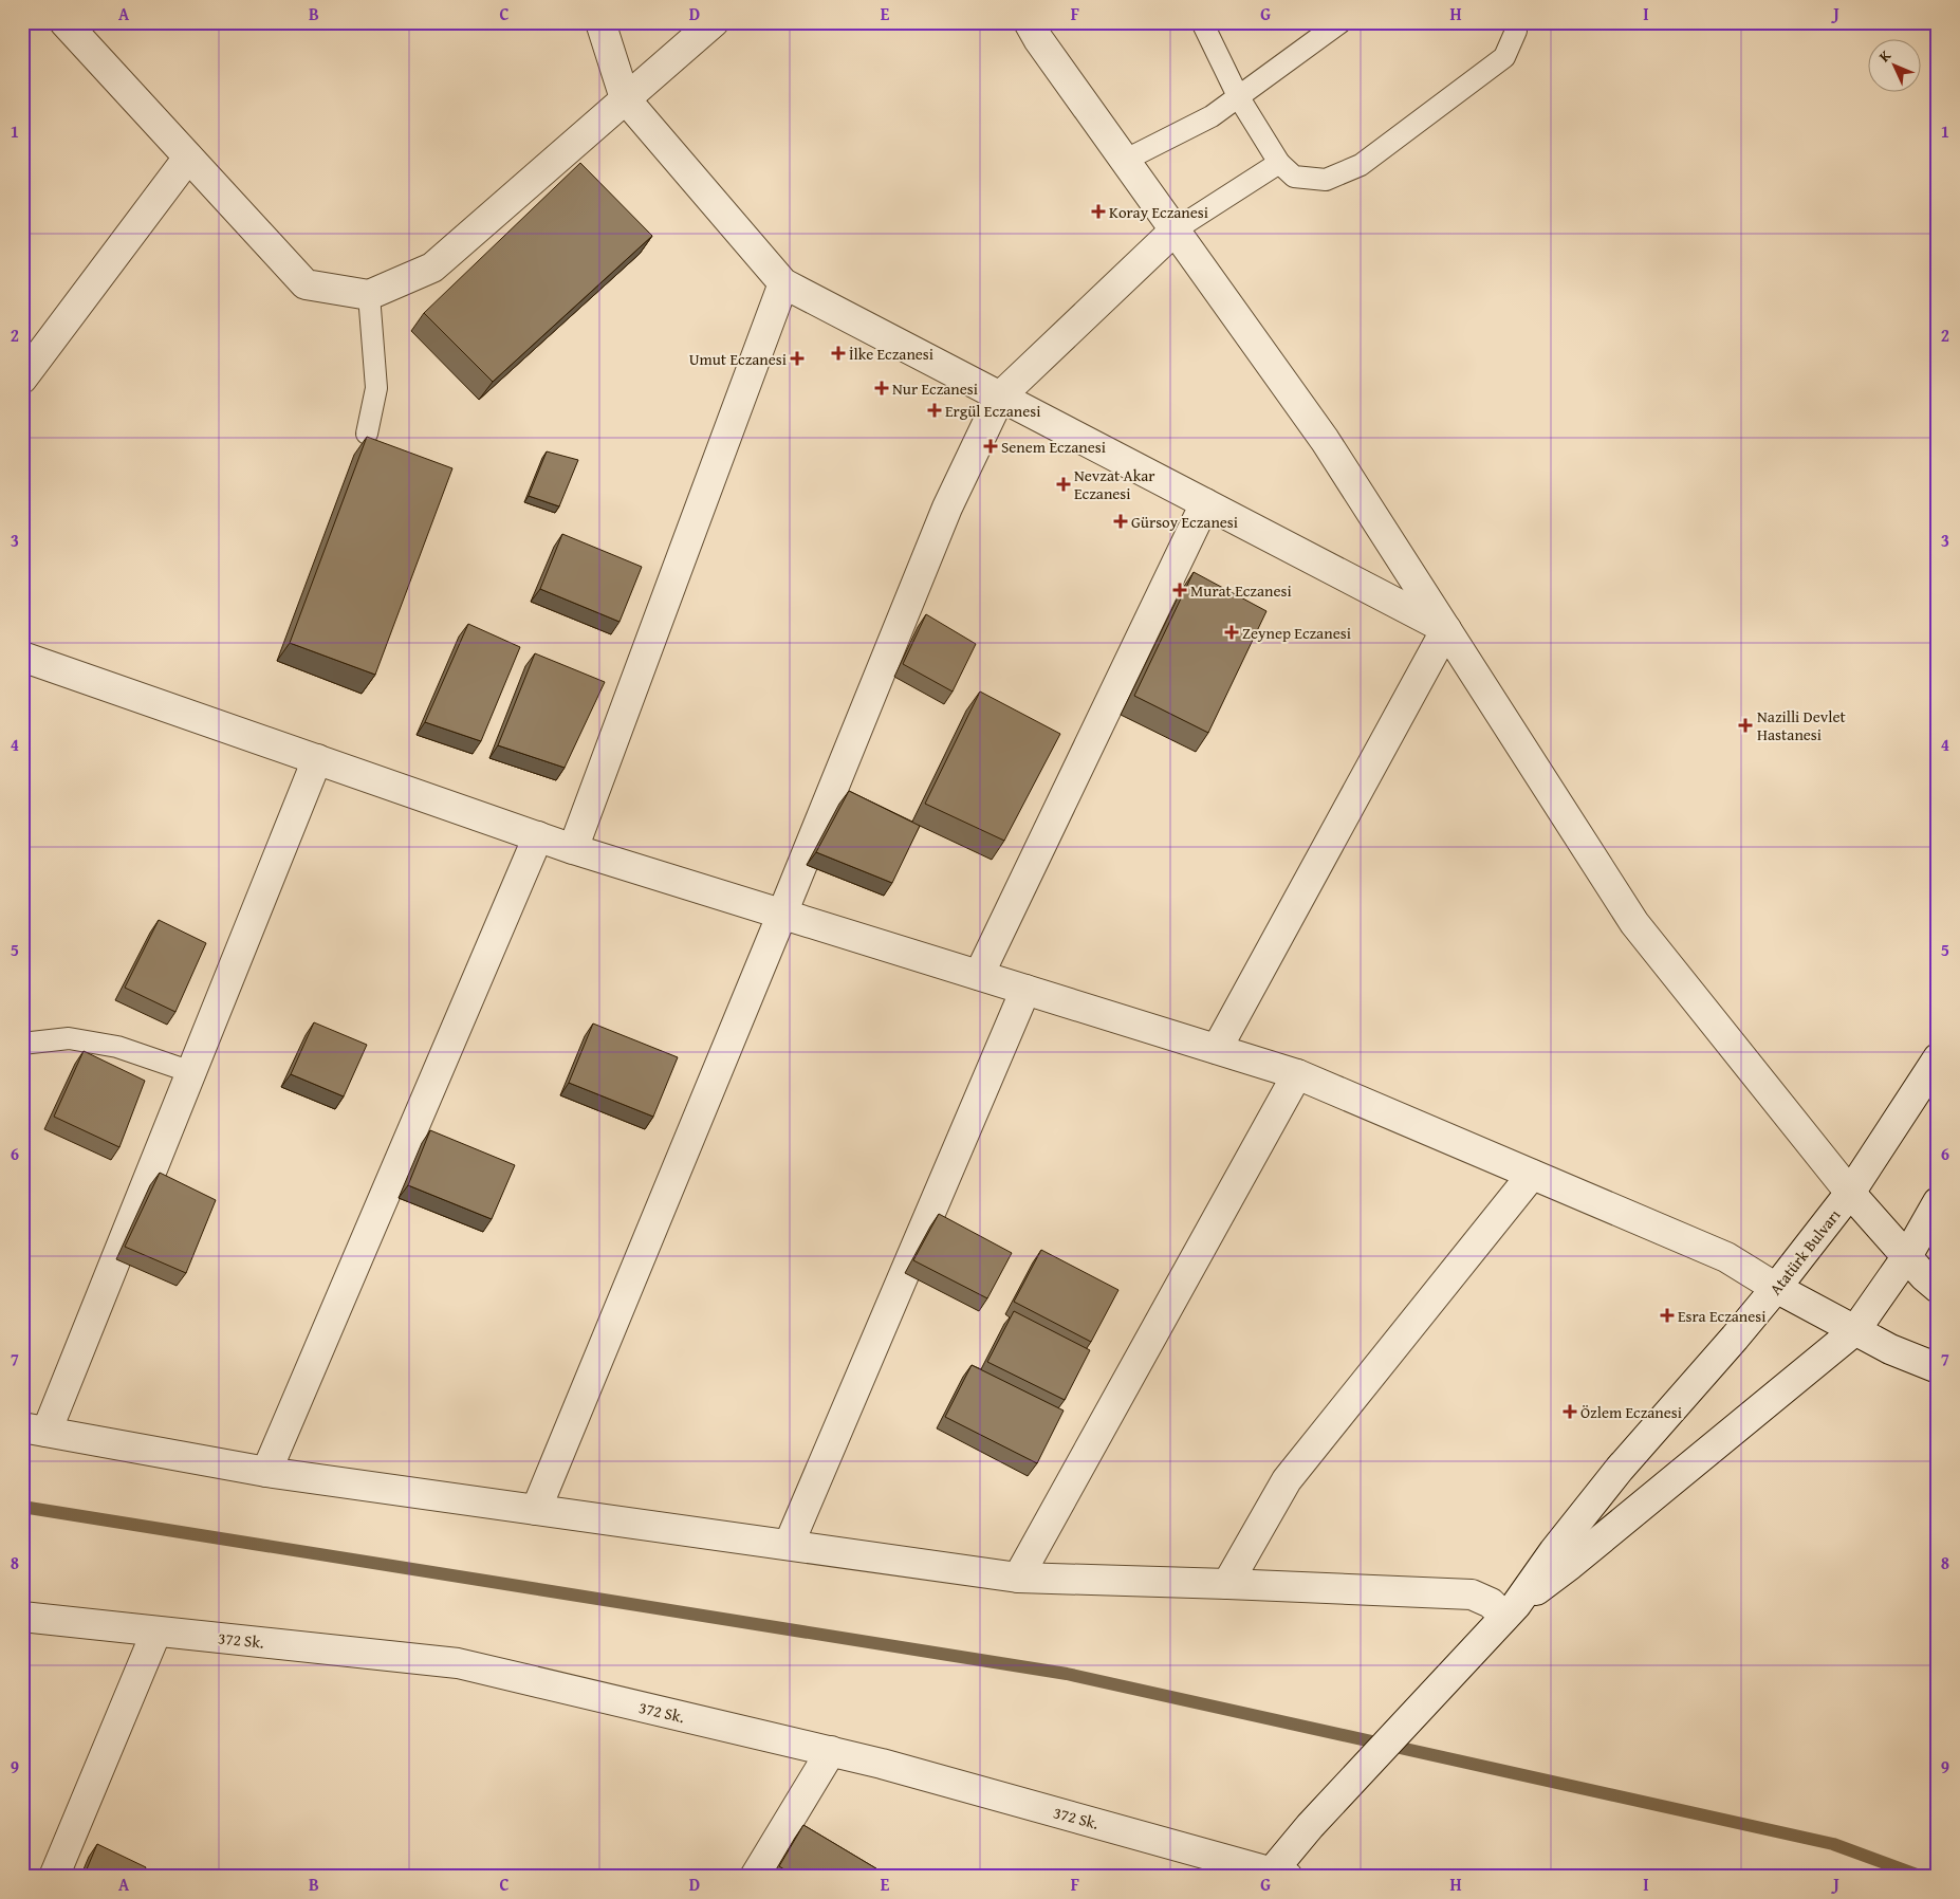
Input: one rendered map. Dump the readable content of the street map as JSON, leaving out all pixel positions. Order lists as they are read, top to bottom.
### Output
{
  "streets": {
    "street": ["Atatürk Bulvarı", "372 Sk."]
  },
  "places": {
    "health": [
      "Koray Eczanesi",
      "İlke Eczanesi",
      "Umut Eczanesi",
      "Nur Eczanesi",
      "Ergül Eczanesi",
      "Senem Eczanesi",
      "Nevzat Akar Eczanesi",
      "Gürsoy Eczanesi",
      "Murat Eczanesi",
      "Zeynep Eczanesi",
      "Nazilli Devlet Hastanesi",
      "Esra Eczanesi",
      "Özlem Eczanesi"
    ]
  },
  "north": "top left",
  "grid": {
    "columns": [
      "A",
      "B",
      "C",
      "D",
      "E",
      "F",
      "G",
      "H",
      "I",
      "J"
    ],
    "rows": [
      "1",
      "2",
      "3",
      "4",
      "5",
      "6",
      "7",
      "8",
      "9"
    ]
  }
}
